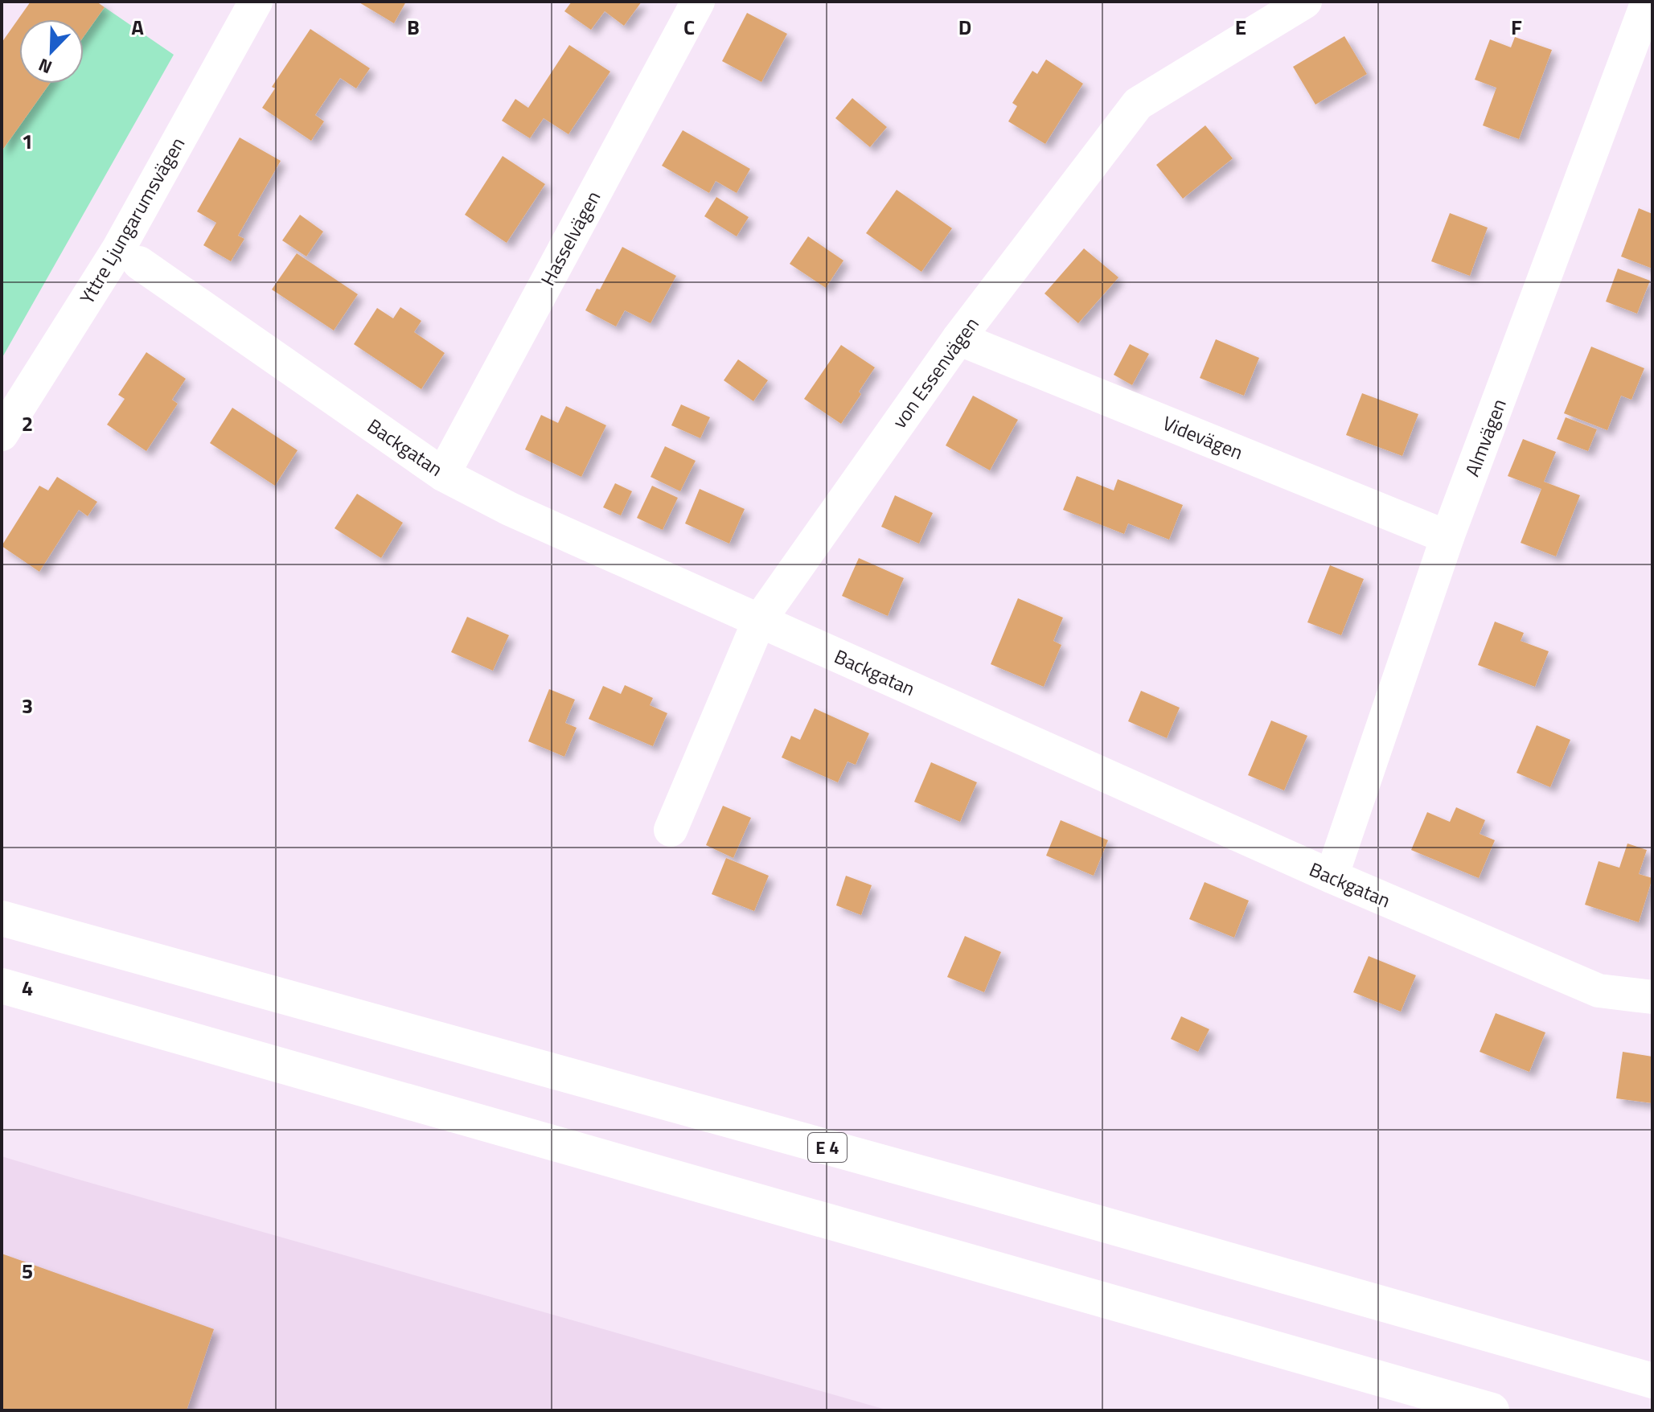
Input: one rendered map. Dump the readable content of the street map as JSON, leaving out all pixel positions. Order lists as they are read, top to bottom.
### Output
{
  "streets": {
    "highway": ["E 4"],
    "street": [
      "Yttre Ljungarumsvägen",
      "Hasselvägen",
      "von Essenvägen",
      "Videvägen",
      "Almvägen",
      "Backgatan"
    ]
  },
  "crossings": [
    ["Hasselvägen", "Backgatan"],
    ["von Essenvägen", "Videvägen"],
    ["von Essenvägen", "Backgatan"],
    ["Videvägen", "Almvägen"],
    ["Almvägen", "Backgatan"]
  ],
  "north": "bottom left",
  "grid": {
    "columns": [
      "A",
      "B",
      "C",
      "D",
      "E",
      "F"
    ],
    "rows": [
      "1",
      "2",
      "3",
      "4",
      "5"
    ]
  }
}
